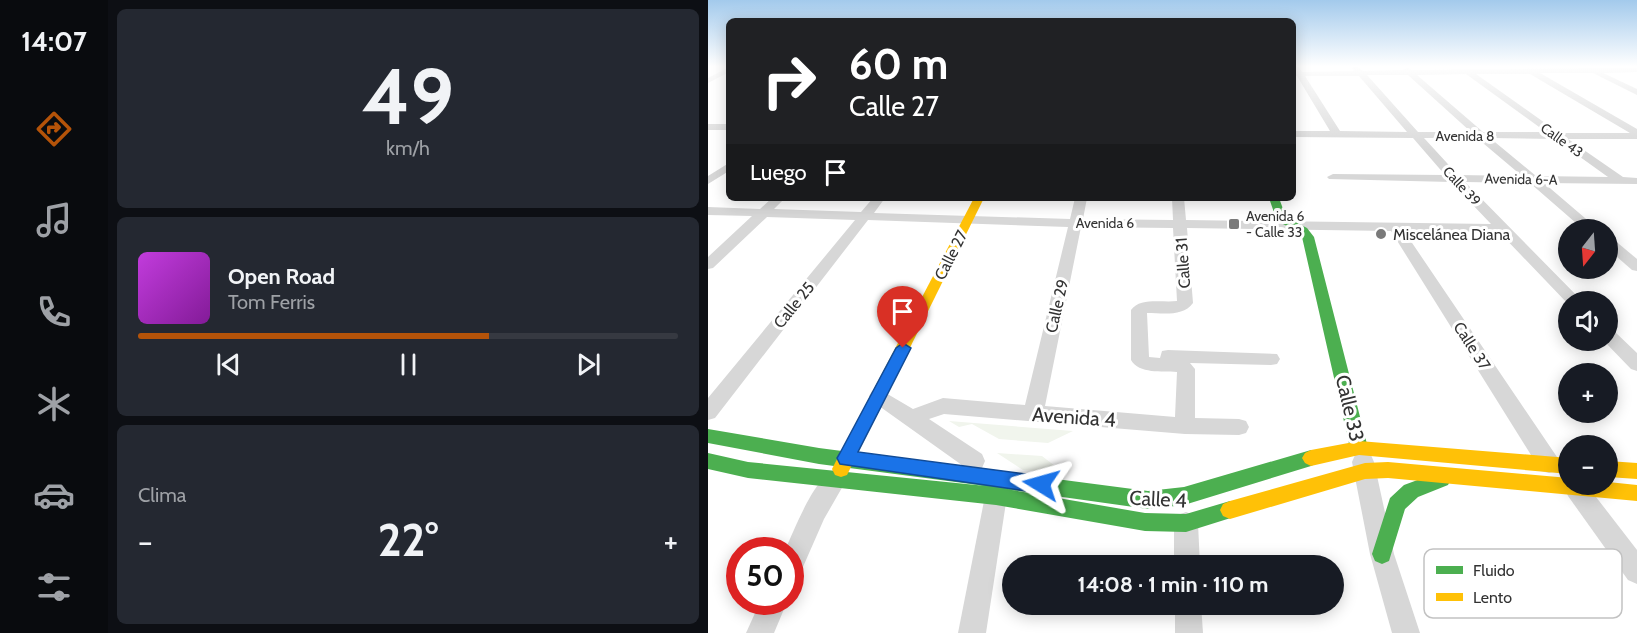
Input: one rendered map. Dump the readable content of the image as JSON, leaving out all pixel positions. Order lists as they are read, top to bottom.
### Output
{
  "streets": {
    "main road": ["Calle 27", "Calle 33", "Calle 4"],
    "street": [
      "Avenida 8",
      "Calle 43",
      "Avenida 6-A",
      "Calle 39",
      "Avenida 6",
      "Calle 31",
      "Calle 25",
      "Calle 29",
      "Calle 37",
      "Avenida 4"
    ]
  },
  "crossings": [
    ["Avenida 8", "Calle 43"],
    ["Avenida 8", "Calle 39"],
    ["Calle 43", "Avenida 6-A"],
    ["Avenida 6-A", "Calle 39"],
    ["Calle 39", "Avenida 6"],
    ["Avenida 6", "Calle 27"],
    ["Avenida 6", "Calle 31"],
    ["Avenida 6", "Calle 25"],
    ["Avenida 6", "Calle 29"],
    ["Avenida 6", "Calle 37"],
    ["Avenida 6", "Calle 33"],
    ["Calle 27", "Calle 4"],
    ["Calle 29", "Avenida 4"],
    ["Calle 37", "Calle 4"],
    ["Calle 33", "Calle 4"]
  ],
  "places": {
    "transit": ["Avenida 6 - Calle 33"],
    "other": ["Miscelánea Diana"]
  },
  "legend": ["Fluido", "Lento"],
  "north": "bottom",
  "page": {
    "tabs": "14:07",
    "tile": [
      ["49", "km/h"],
      "Clima"
    ],
    "turn": ["60 m", "Calle 27"],
    "then": "Luego",
    "map_buttons": ["+", "−"],
    "song": ["Open Road", "Tom Ferris"],
    "heat": ["−", "22°", "+"],
    "limit": "50",
    "trip": "14:08 · 1 min · 110 m"
  }
}
